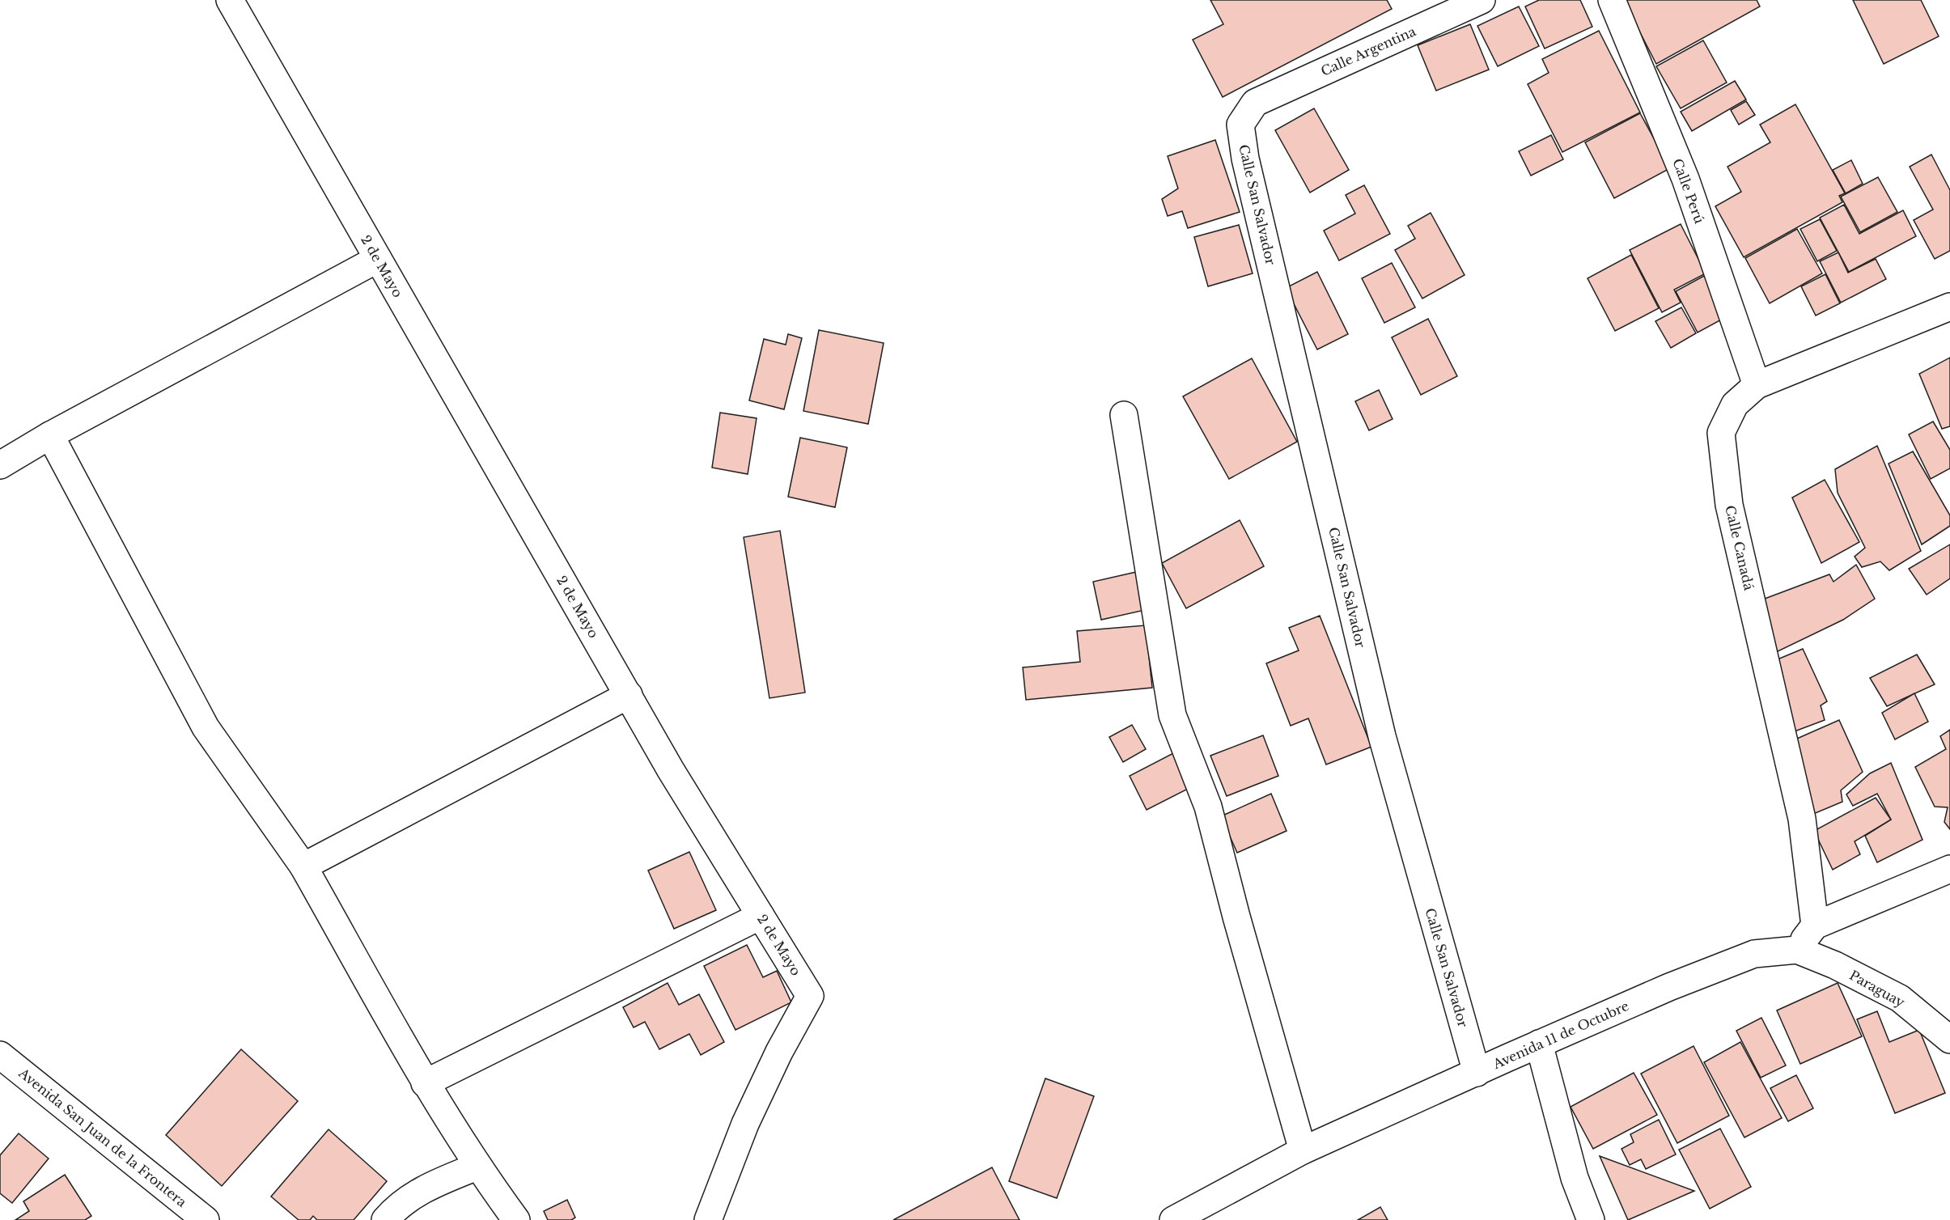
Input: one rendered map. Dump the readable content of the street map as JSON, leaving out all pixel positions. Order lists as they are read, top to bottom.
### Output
{
  "streets": {
    "street": [
      "Calle Argentina",
      "Calle Perú",
      "Calle San Salvador",
      "2 de Mayo",
      "Calle Canadá",
      "Paraguay",
      "Avenida 11 de Octubre",
      "Avenida San Juan de la Frontera"
    ]
  },
  "crossings": [
    ["Calle Argentina", "Calle San Salvador"],
    ["Calle Perú", "Calle Canadá"],
    ["Calle San Salvador", "Avenida 11 de Octubre"],
    ["Paraguay", "Avenida 11 de Octubre"]
  ]
}
